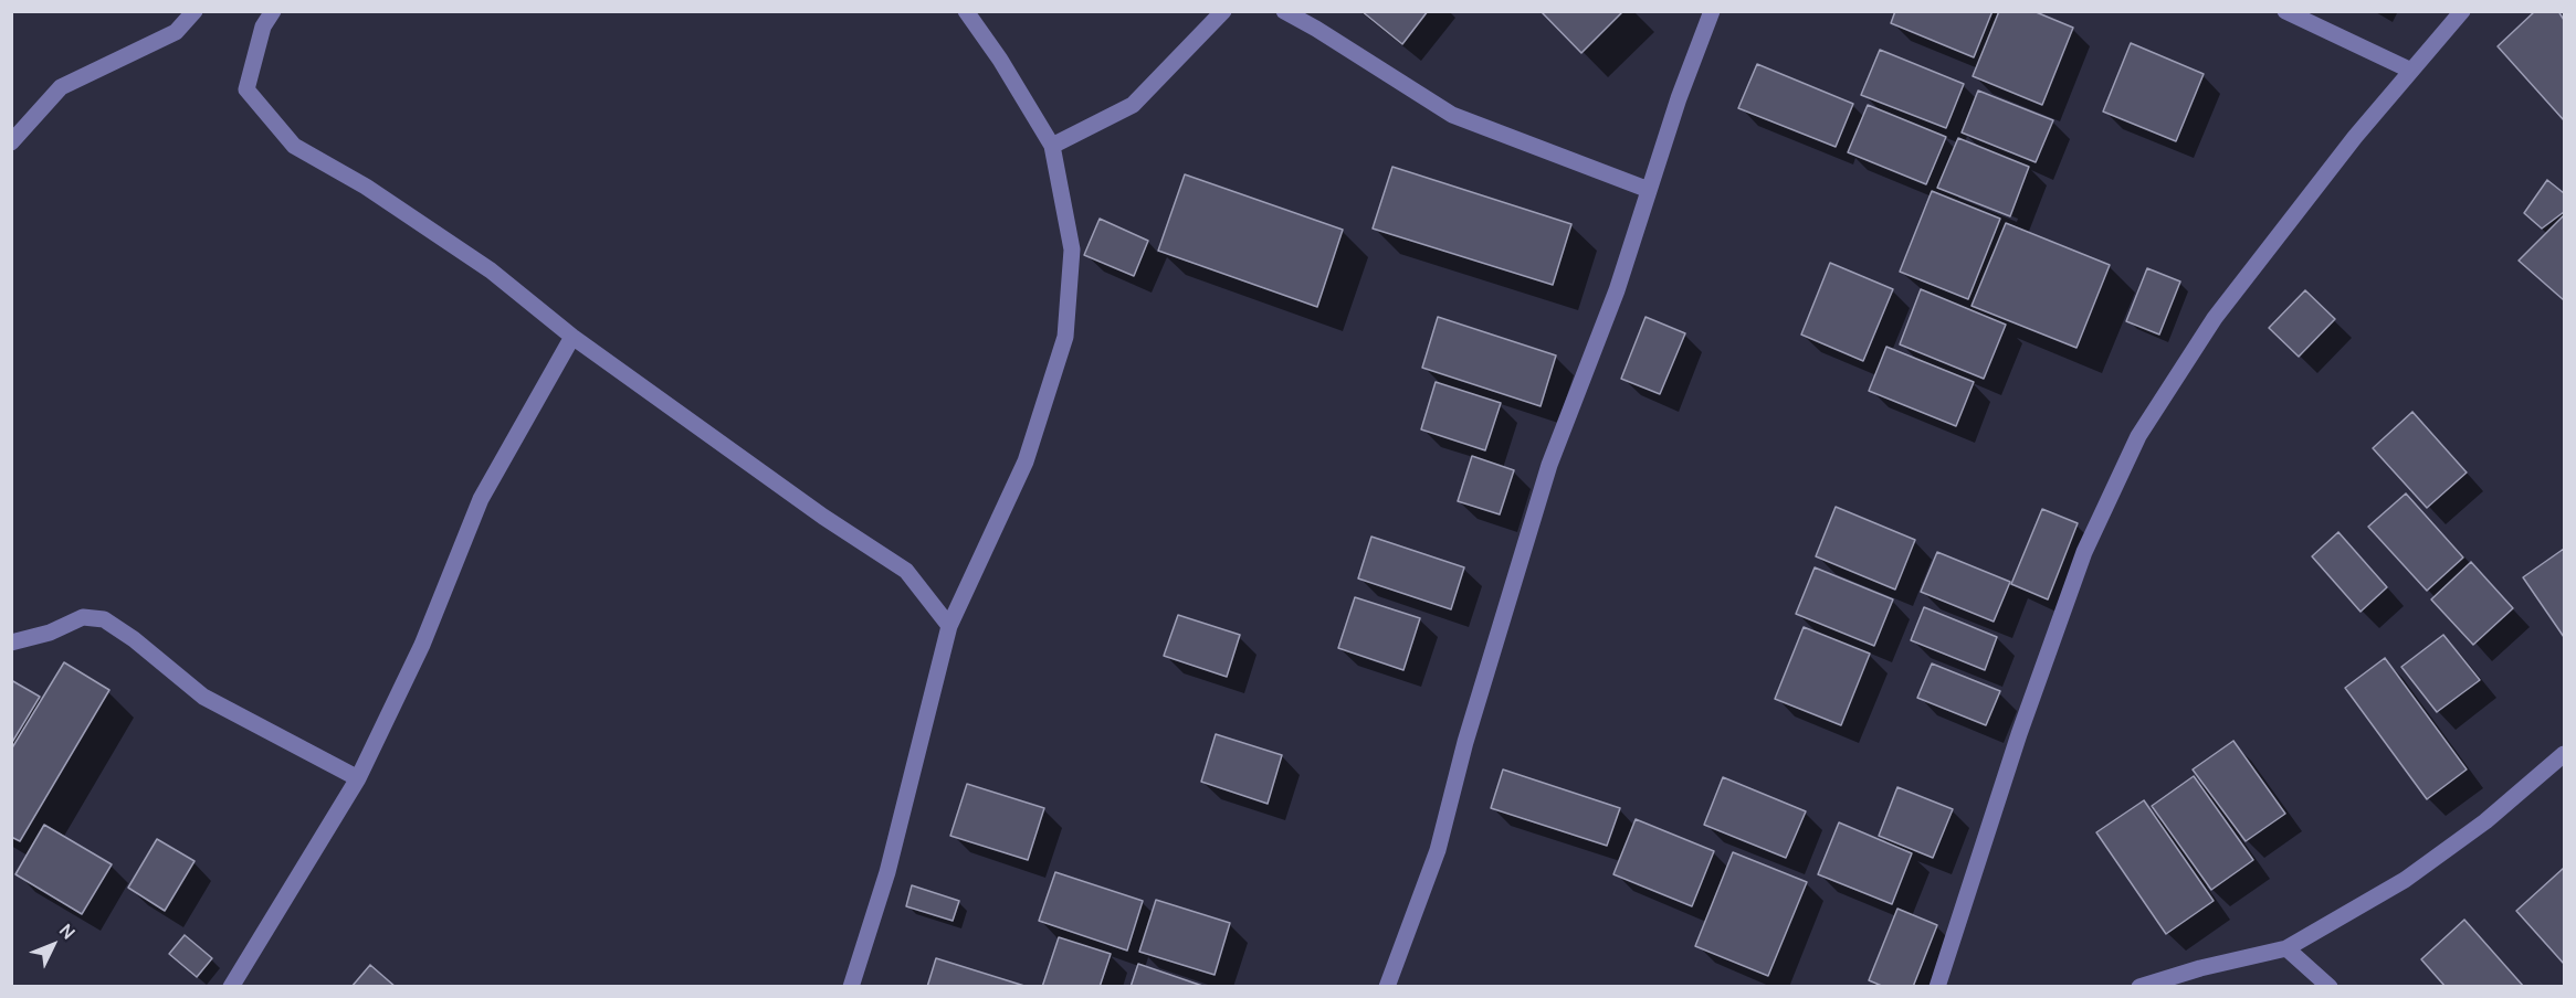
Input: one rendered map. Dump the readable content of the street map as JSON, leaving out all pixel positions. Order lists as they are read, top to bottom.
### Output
{
  "north": "top right"
}
